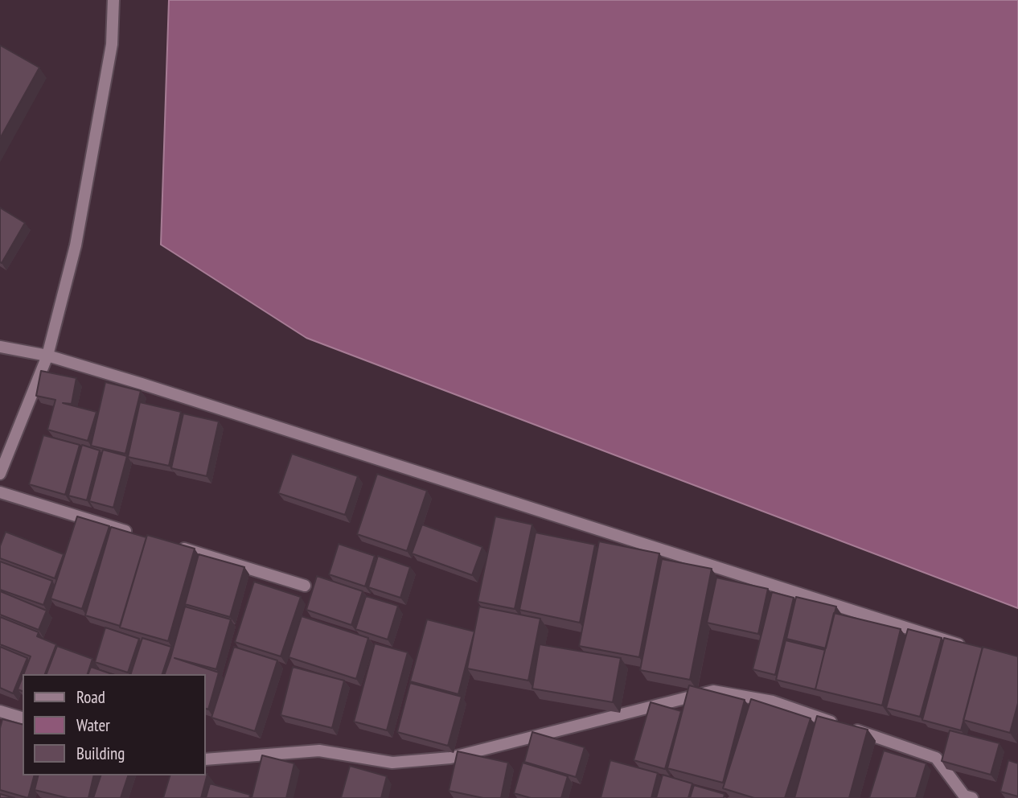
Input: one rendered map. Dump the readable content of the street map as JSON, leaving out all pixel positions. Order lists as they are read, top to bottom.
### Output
{
  "legend": ["Road", "Water", "Building"]
}
